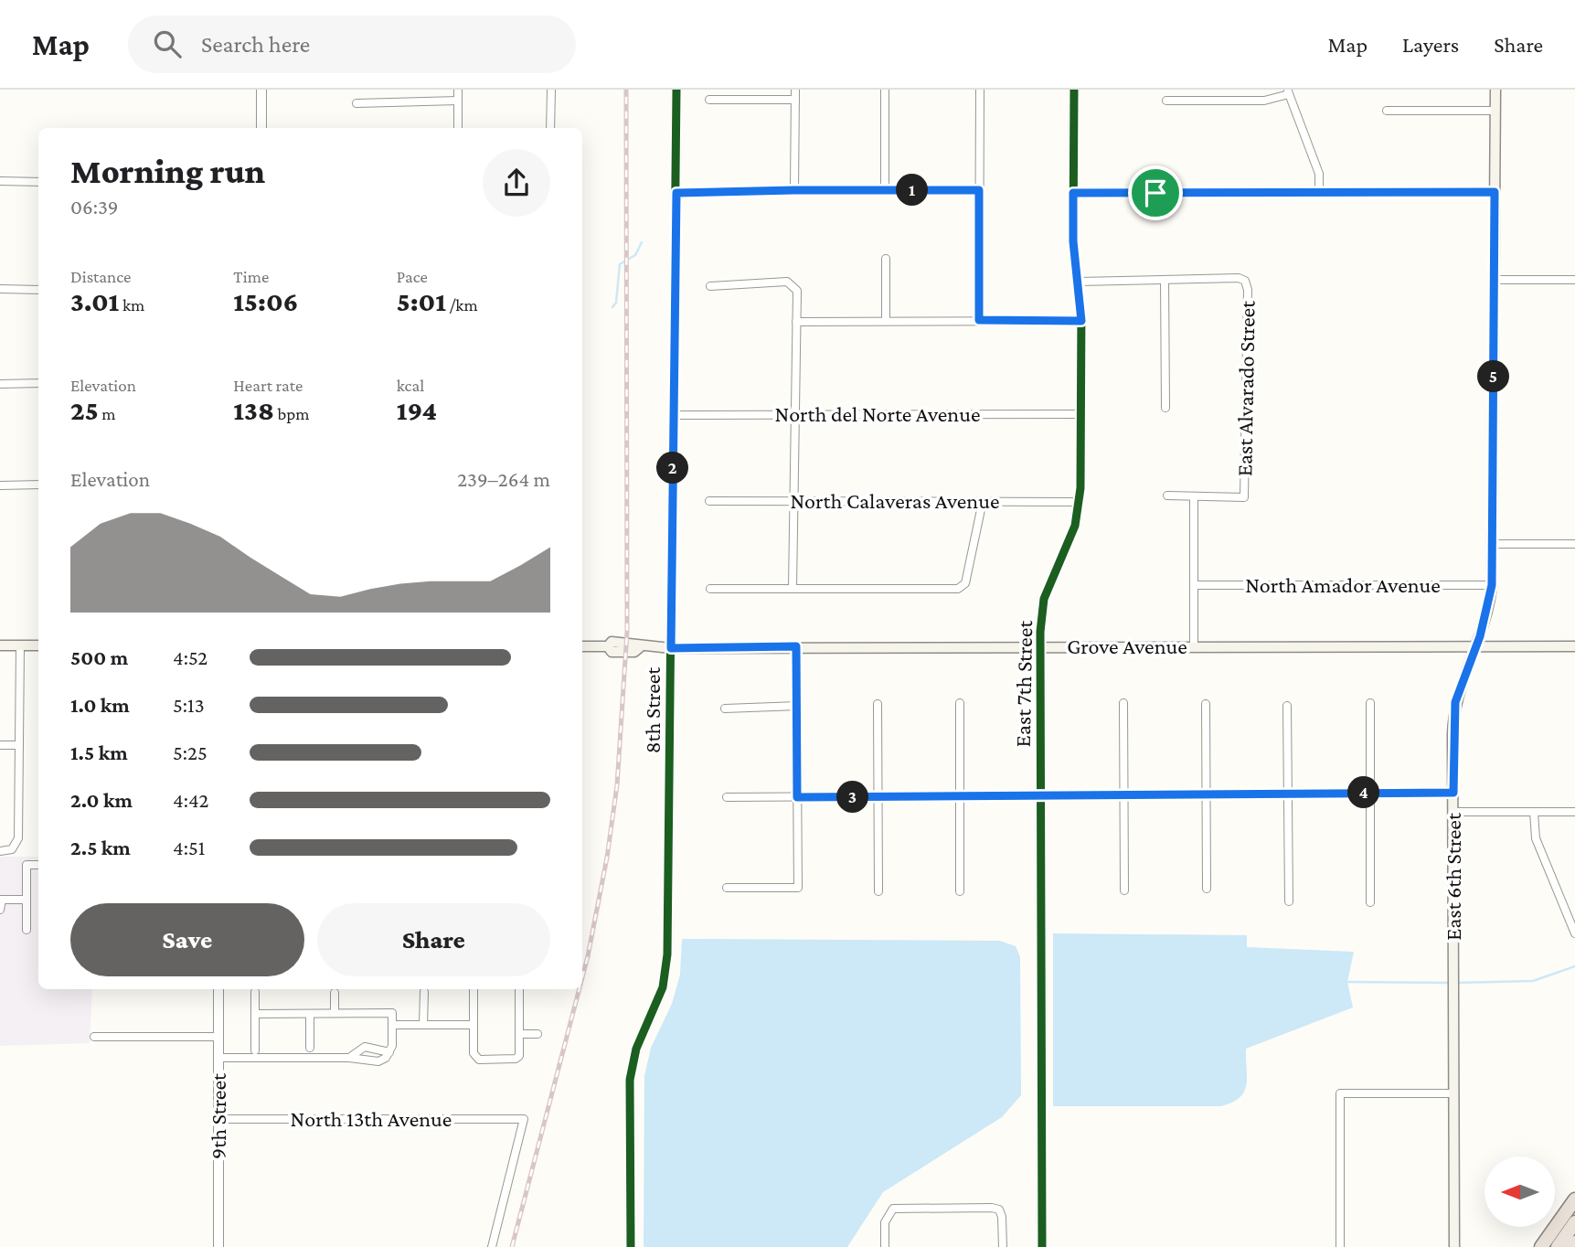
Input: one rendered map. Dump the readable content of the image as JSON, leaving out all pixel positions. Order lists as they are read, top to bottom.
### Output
{
  "streets": {
    "main road": ["Grove Avenue", "East 6th Street"],
    "street": [
      "East Alvarado Street",
      "North del Norte Avenue",
      "North Calaveras Avenue",
      "North Amador Avenue",
      "East 7th Street",
      "8th Street",
      "9th Street",
      "North 13th Avenue"
    ]
  },
  "crossings": [
    ["North del Norte Avenue", "East 7th Street"],
    ["North del Norte Avenue", "8th Street"],
    ["North Calaveras Avenue", "East 7th Street"],
    ["North Amador Avenue", "East 6th Street"],
    ["Grove Avenue", "East 7th Street"],
    ["Grove Avenue", "8th Street"],
    ["Grove Avenue", "East 6th Street"],
    ["9th Street", "North 13th Avenue"]
  ],
  "north": "left",
  "page": {
    "header": "Map",
    "search": "Search here",
    "nav": ["Map", "Layers", "Share"],
    "heading": ["Morning run", "06:39"],
    "pins": [
      "1",
      "5",
      "2",
      "4",
      "3"
    ],
    "stats": [
      ["Distance", "3.01 km"],
      ["Time", "15:06"],
      ["Pace", "5:01 /km"],
      ["Elevation", "25 m"],
      ["Heart rate", "138 bpm"],
      ["kcal", "194"]
    ],
    "chart": ["Elevation", "239–264 m"],
    "list": [
      {
        "name": "500 m",
        "note": "4:52"
      },
      {
        "name": "1.0 km",
        "note": "5:13"
      },
      {
        "name": "1.5 km",
        "note": "5:25"
      },
      {
        "name": "2.0 km",
        "note": "4:42"
      },
      {
        "name": "2.5 km",
        "note": "4:51"
      }
    ],
    "buttons": ["Save", "Share"]
  }
}
